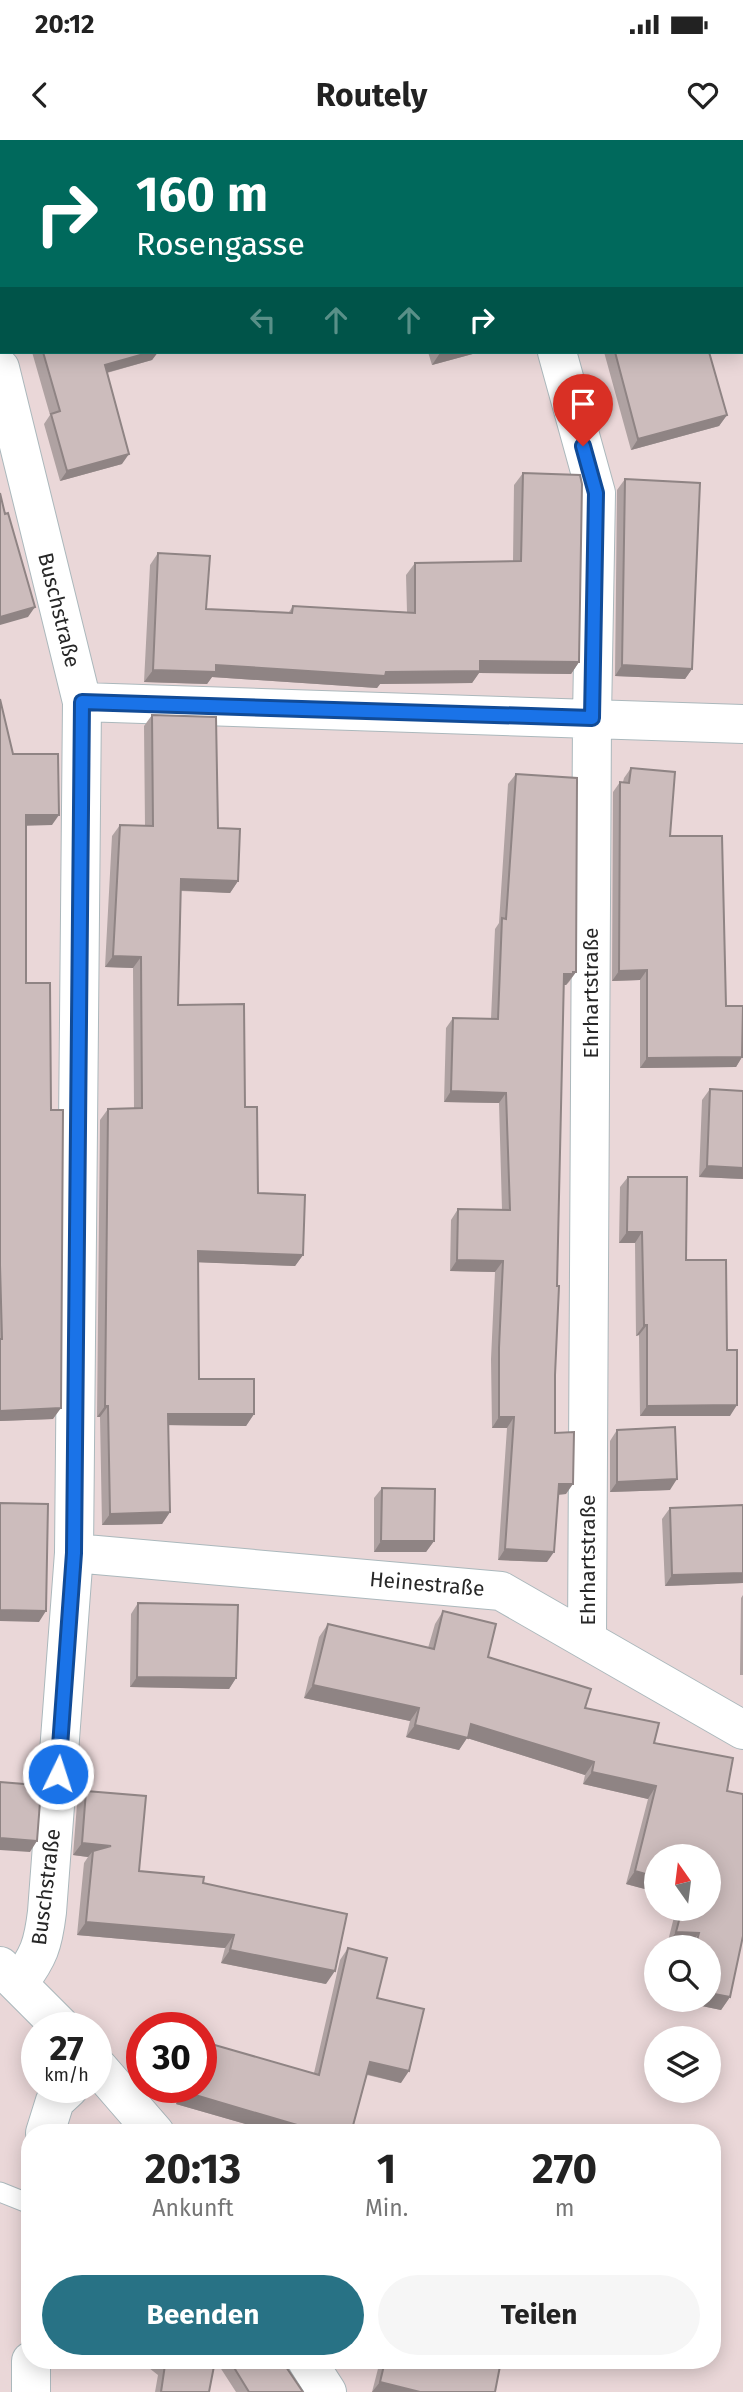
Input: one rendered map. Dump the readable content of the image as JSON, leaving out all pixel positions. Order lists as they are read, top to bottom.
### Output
{
  "streets": {
    "street": ["Buschstraße", "Ehrhartstraße", "Heinestraße"]
  },
  "crossings": [
    ["Buschstraße", "Heinestraße"],
    ["Ehrhartstraße", "Heinestraße"]
  ],
  "north": "top",
  "page": {
    "status": "20:12",
    "header": "Routely",
    "turn": ["160 m", "Rosengasse"],
    "speed": "27 km/h",
    "limit": "30",
    "eta": [
      "20:13",
      "Ankunft",
      "1",
      "Min.",
      "270",
      "m"
    ],
    "buttons": ["Beenden", "Teilen"]
  }
}
